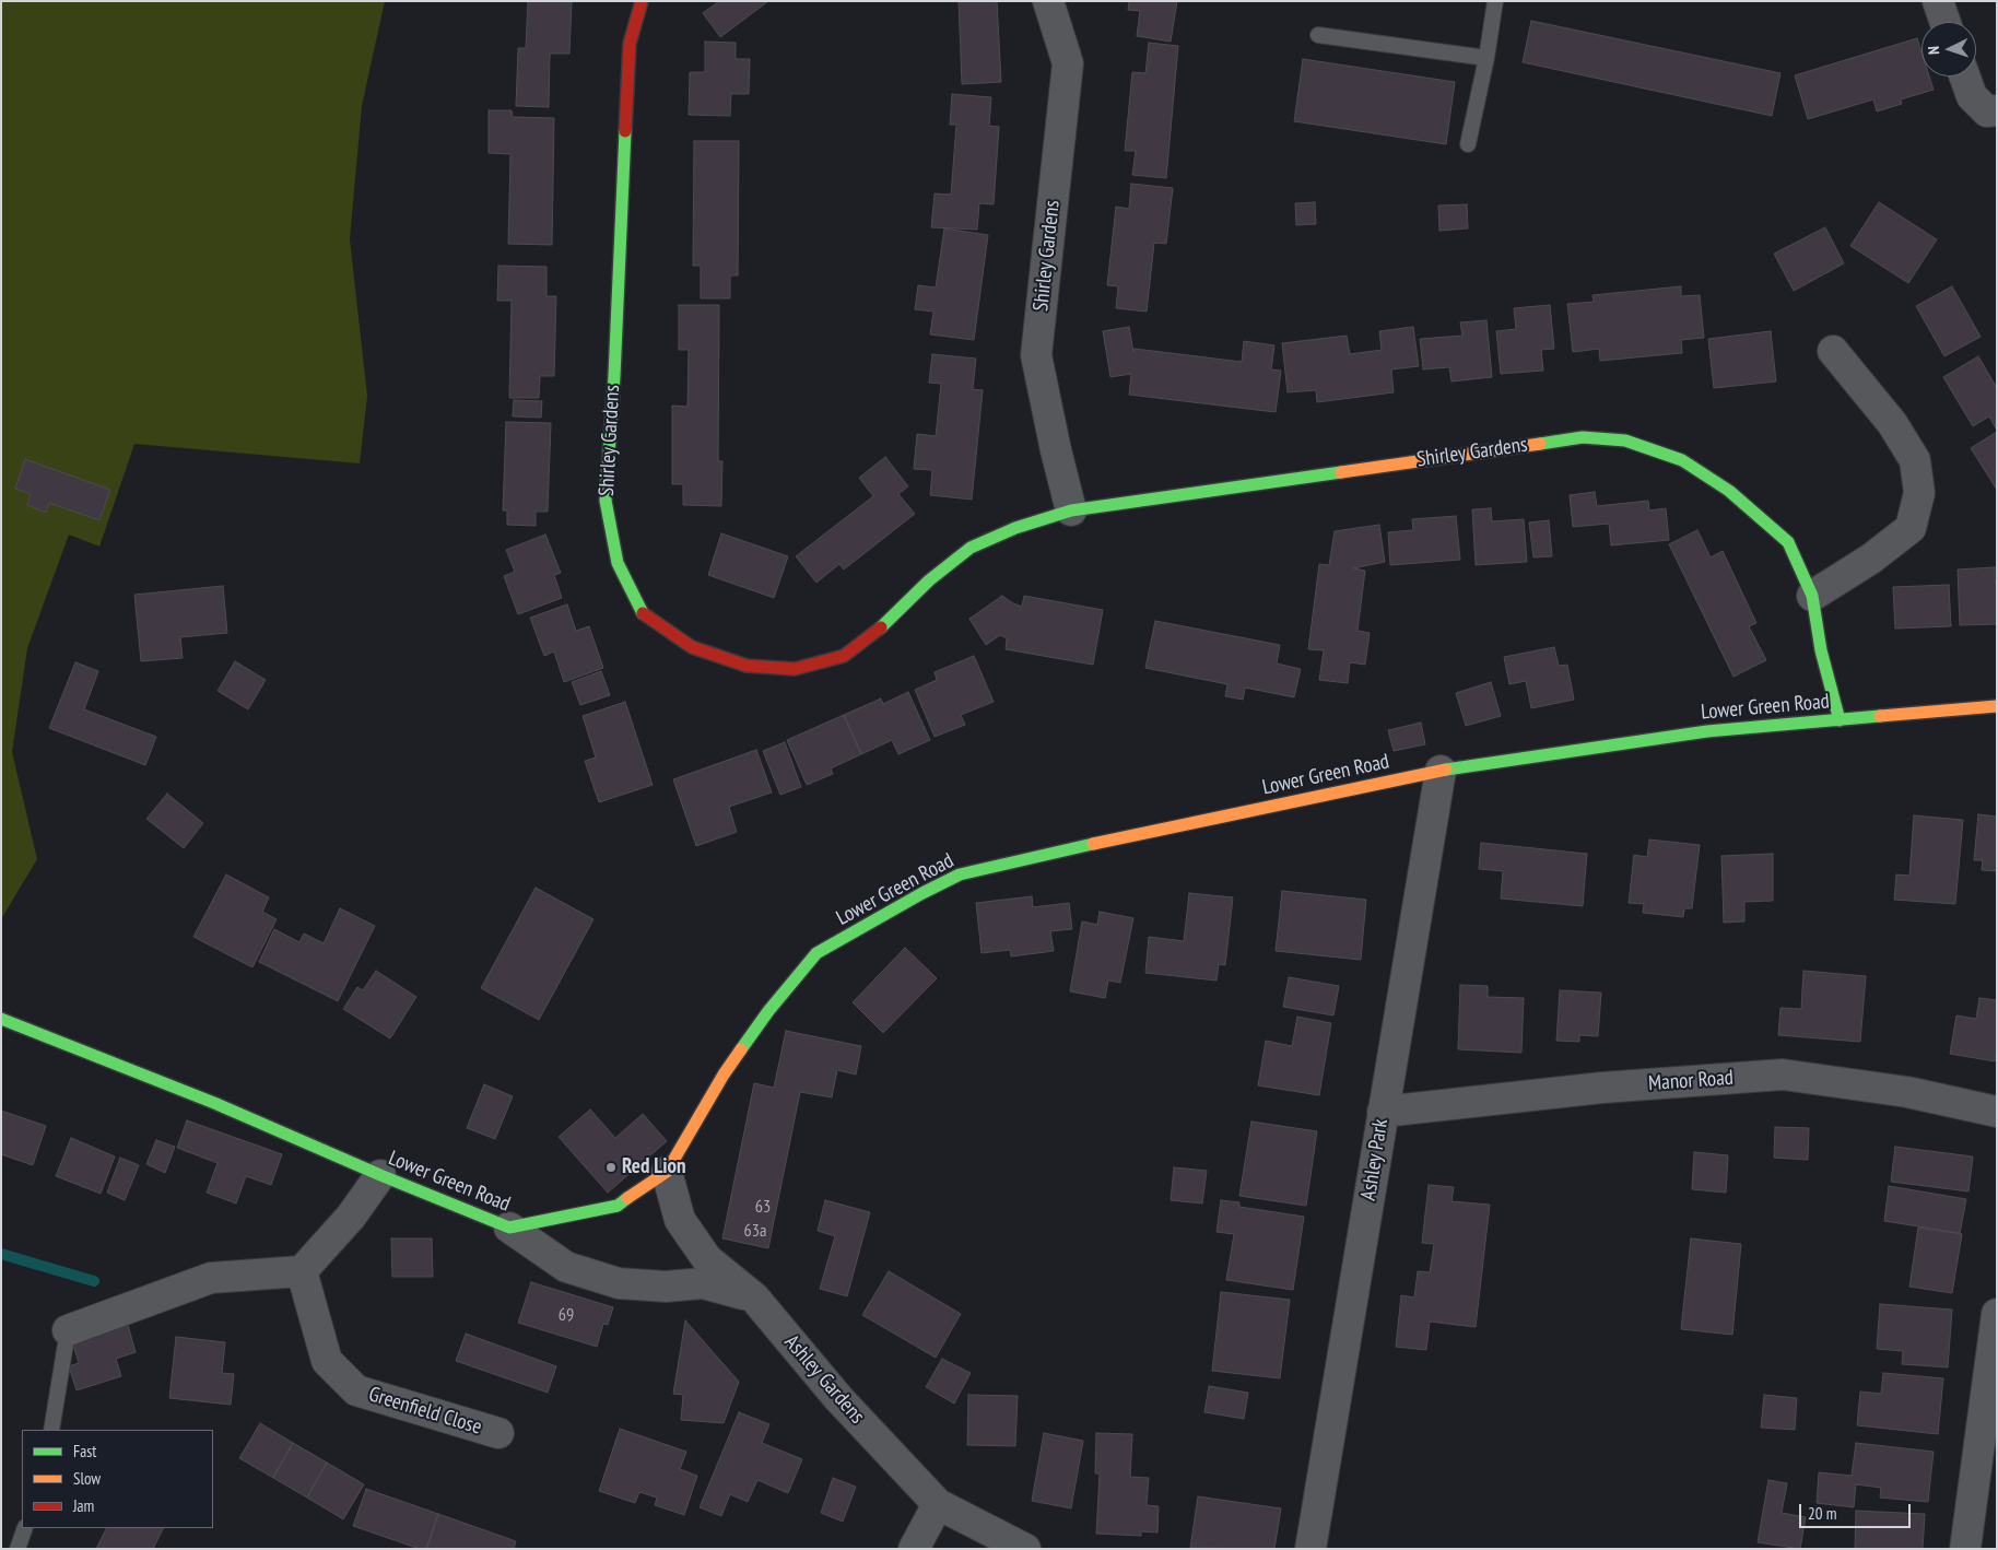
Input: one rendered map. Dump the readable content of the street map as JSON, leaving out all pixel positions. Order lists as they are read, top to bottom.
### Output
{
  "streets": {
    "street": [
      "Shirley Gardens",
      "Lower Green Road",
      "Manor Road",
      "Ashley Park",
      "Ashley Gardens",
      "Greenfield Close"
    ]
  },
  "crossings": [
    ["Shirley Gardens", "Lower Green Road"],
    ["Lower Green Road", "Ashley Park"],
    ["Lower Green Road", "Ashley Gardens"],
    ["Manor Road", "Ashley Park"]
  ],
  "places": ["Red Lion"],
  "house_numbers": ["63", "63a", "69"],
  "legend": ["Fast", "Slow", "Jam"],
  "scale_bar": "20 m",
  "north": "left"
}
